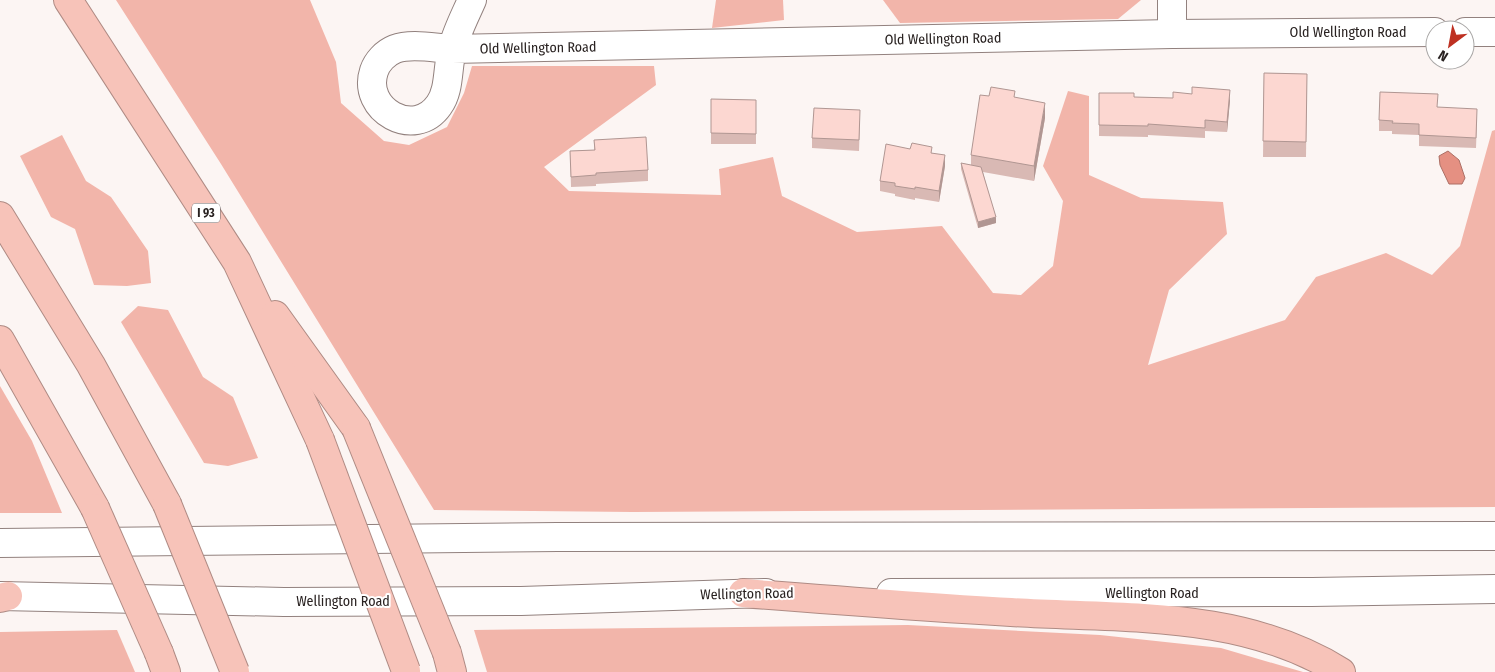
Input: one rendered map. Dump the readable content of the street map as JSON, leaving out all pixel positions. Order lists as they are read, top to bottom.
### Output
{
  "streets": {
    "highway": ["I 93"],
    "main road": ["Old Wellington Road", "Wellington Road"]
  },
  "north": "bottom left"
}
